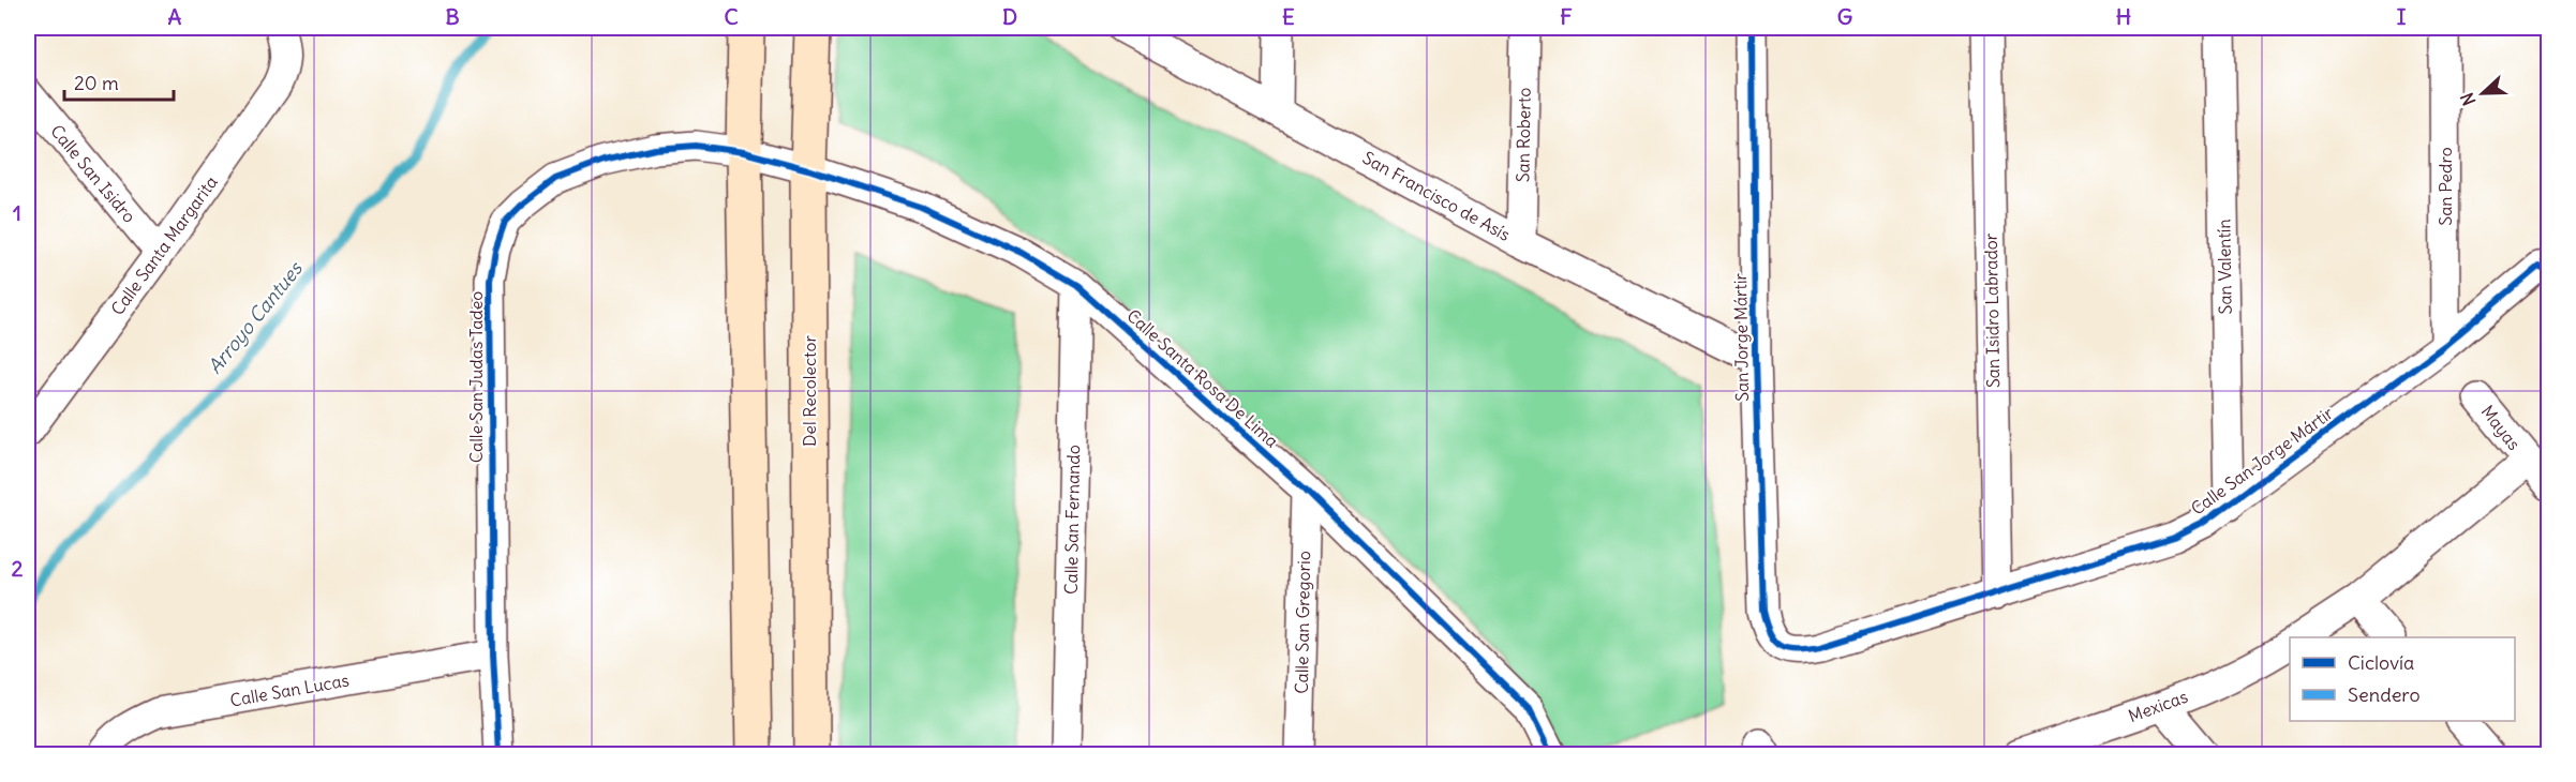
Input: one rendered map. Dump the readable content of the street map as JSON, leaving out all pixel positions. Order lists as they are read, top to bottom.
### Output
{
  "streets": {
    "street": [
      "San Roberto",
      "Calle San Isidro",
      "San Pedro",
      "San Francisco de Asís",
      "Calle Santa Margarita",
      "San Valentín",
      "San Isidro Labrador",
      "San Jorge Mártir",
      "Calle San Judas Tadeo",
      "Calle Santa Rosa De Lima",
      "Del Recolector",
      "Mayas",
      "Calle San Jorge Mártir",
      "Calle San Fernando",
      "Calle San Gregorio",
      "Calle San Lucas",
      "Mexicas"
    ]
  },
  "crossings": [
    ["San Roberto", "San Francisco de Asís"],
    ["Calle San Isidro", "Calle Santa Margarita"],
    ["San Pedro", "Calle San Jorge Mártir"],
    ["San Francisco de Asís", "San Jorge Mártir"],
    ["San Valentín", "Calle San Jorge Mártir"],
    ["San Isidro Labrador", "Calle San Jorge Mártir"],
    ["San Jorge Mártir", "Calle San Jorge Mártir"],
    ["Calle San Judas Tadeo", "Calle Santa Rosa De Lima"],
    ["Calle San Judas Tadeo", "Calle San Lucas"],
    ["Calle Santa Rosa De Lima", "Del Recolector"],
    ["Calle Santa Rosa De Lima", "Calle San Fernando"],
    ["Calle Santa Rosa De Lima", "Calle San Gregorio"]
  ],
  "water": ["Arroyo Cantues"],
  "legend": ["Ciclovía", "Sendero"],
  "scale_bar": "20 m",
  "north": "left",
  "grid": {
    "columns": [
      "A",
      "B",
      "C",
      "D",
      "E",
      "F",
      "G",
      "H",
      "I"
    ],
    "rows": ["1", "2"]
  }
}
